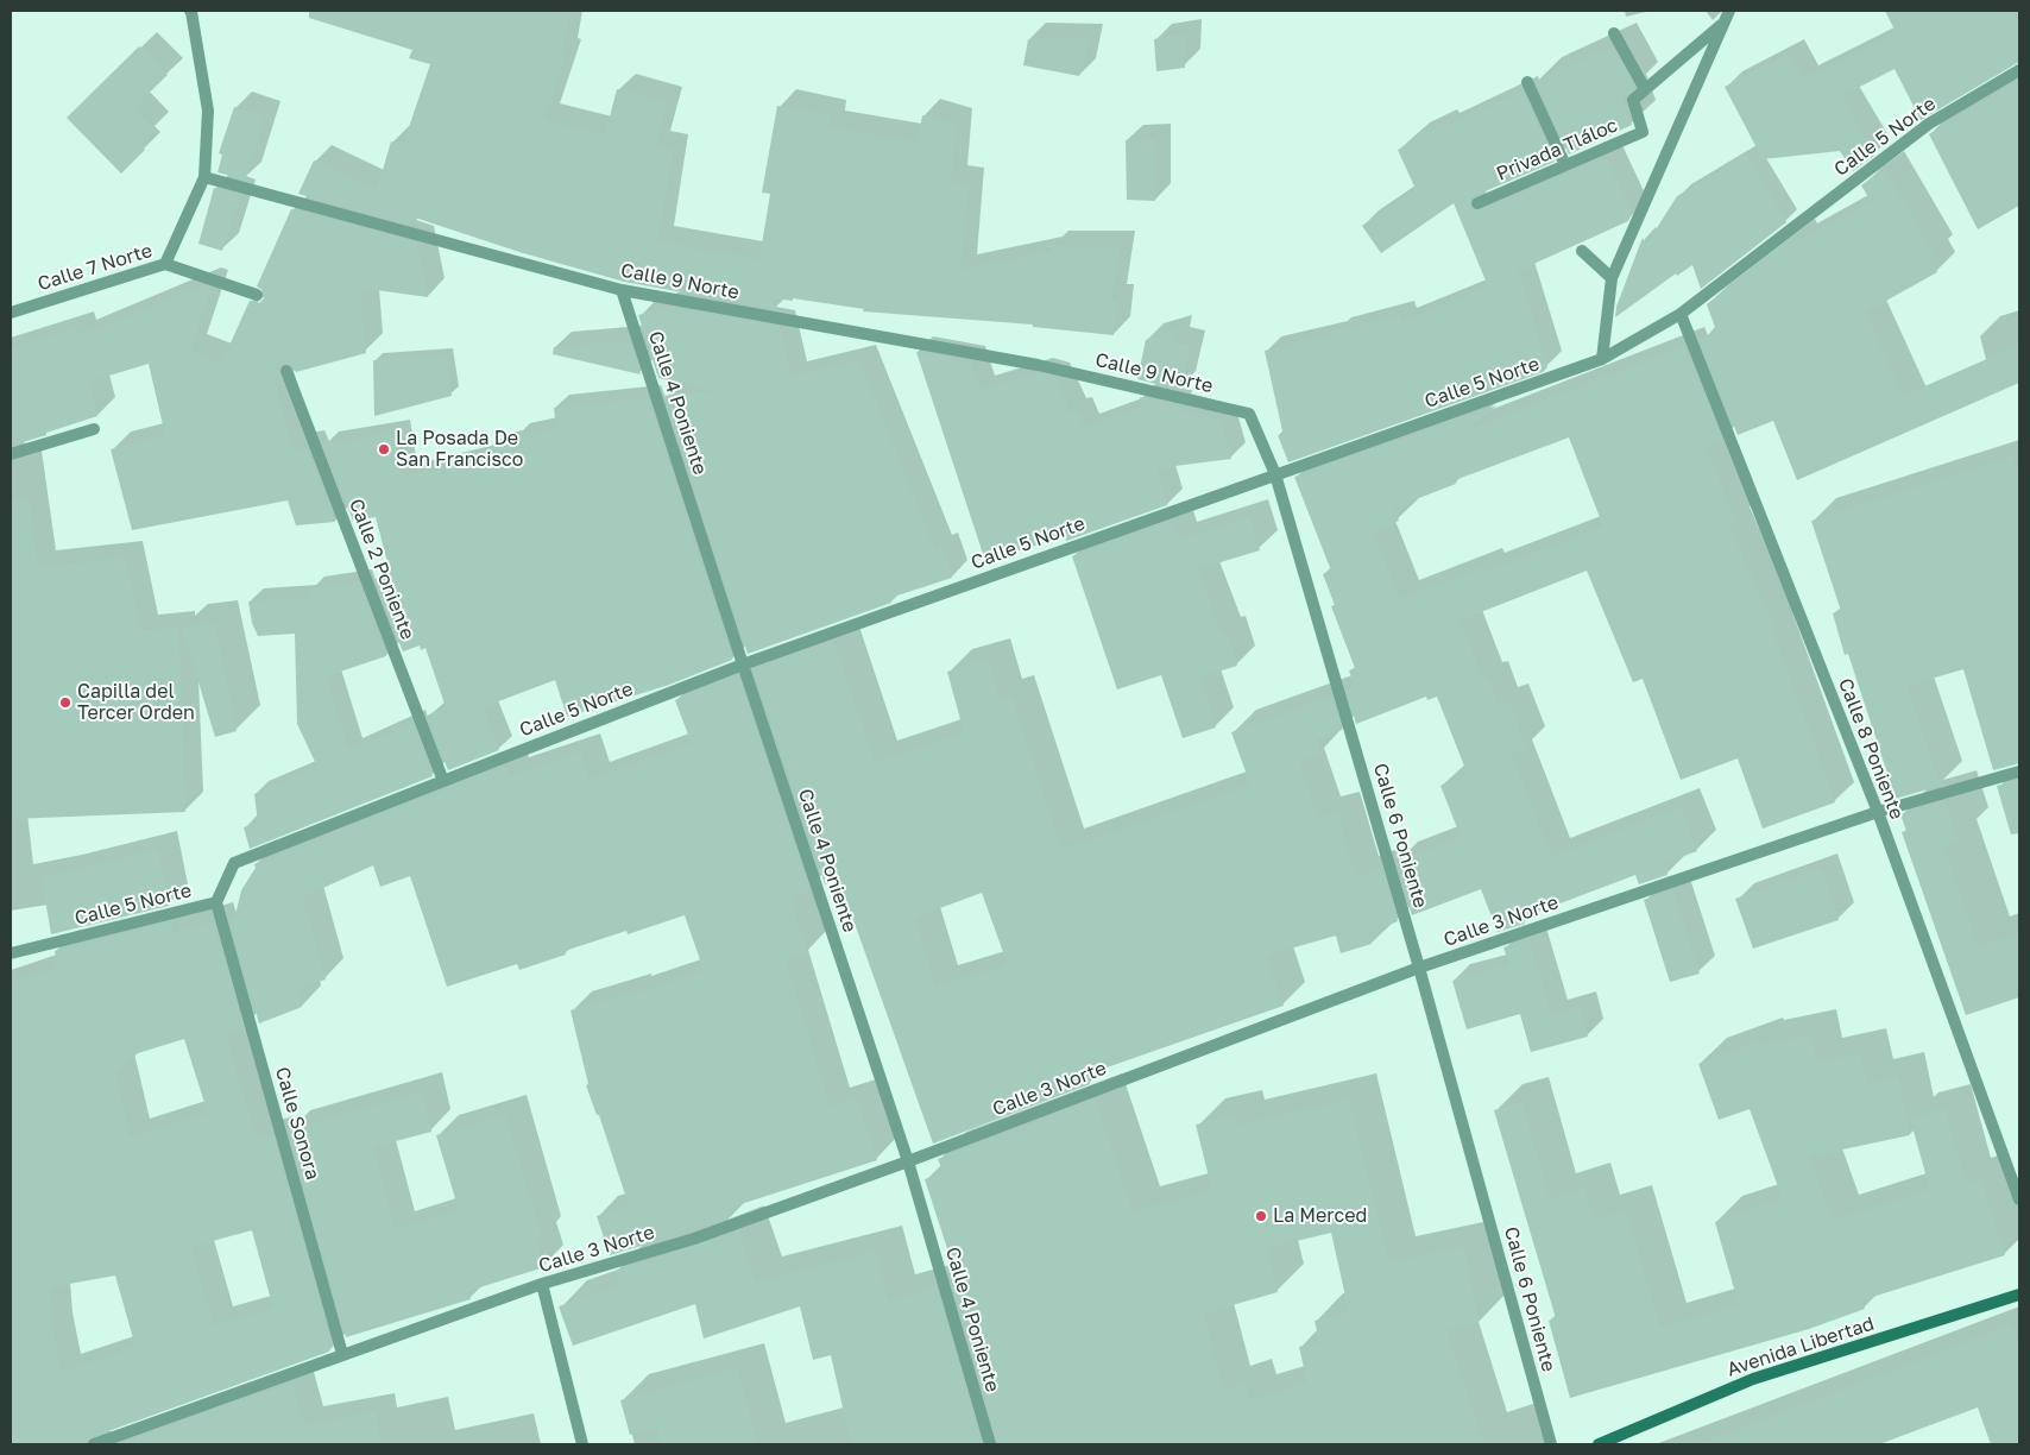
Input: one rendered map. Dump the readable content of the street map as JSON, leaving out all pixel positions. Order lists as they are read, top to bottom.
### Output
{
  "streets": {
    "main road": ["Avenida Libertad"],
    "street": [
      "Calle 5 Norte",
      "Privada Tláloc",
      "Calle 7 Norte",
      "Calle 9 Norte",
      "Calle 4 Poniente",
      "Calle 2 Poniente",
      "Calle 8 Poniente",
      "Calle 6 Poniente",
      "Calle 3 Norte",
      "Calle Sonora"
    ]
  },
  "crossings": [
    ["Calle 5 Norte", "Calle 4 Poniente"],
    ["Calle 5 Norte", "Calle 2 Poniente"],
    ["Calle 5 Norte", "Calle 8 Poniente"],
    ["Calle 5 Norte", "Calle 6 Poniente"],
    ["Calle 5 Norte", "Calle Sonora"],
    ["Calle 9 Norte", "Calle 4 Poniente"],
    ["Calle 9 Norte", "Calle 6 Poniente"],
    ["Calle 4 Poniente", "Calle 3 Norte"],
    ["Calle 8 Poniente", "Calle 3 Norte"],
    ["Calle 6 Poniente", "Calle 3 Norte"],
    ["Calle 3 Norte", "Calle Sonora"]
  ],
  "places": ["La Posada De San Francisco", "Capilla del Tercer Orden", "La Merced"]
}
